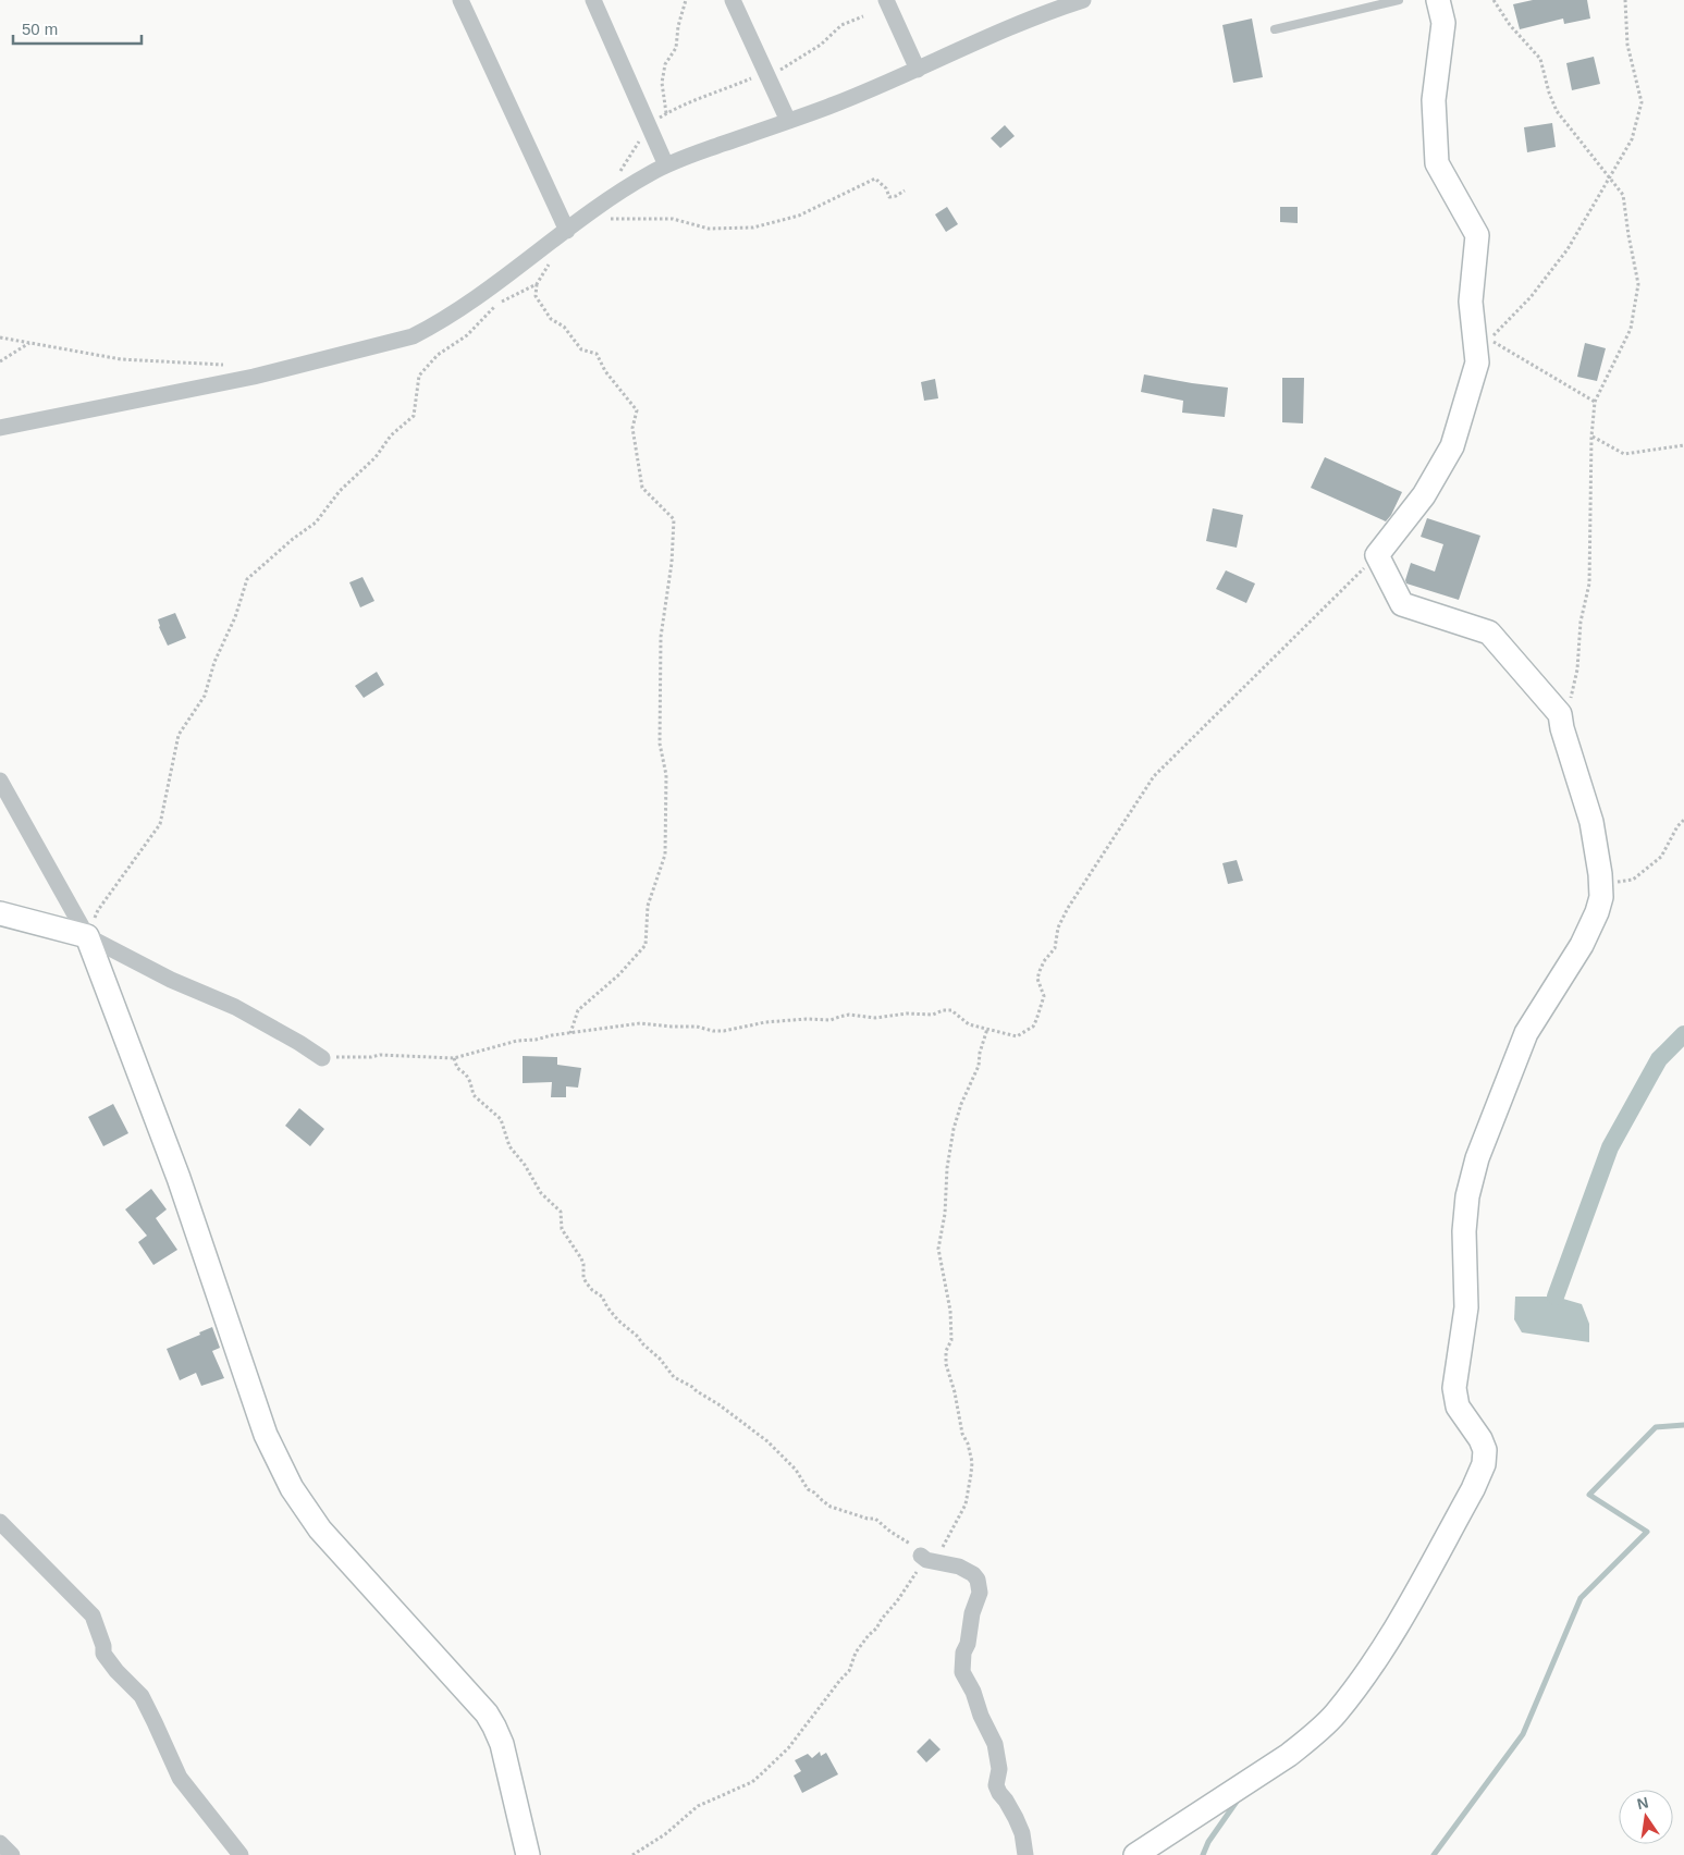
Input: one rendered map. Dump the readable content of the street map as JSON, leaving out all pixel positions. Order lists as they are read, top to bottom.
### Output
{
  "scale_bar": "50 m",
  "north": "top"
}
